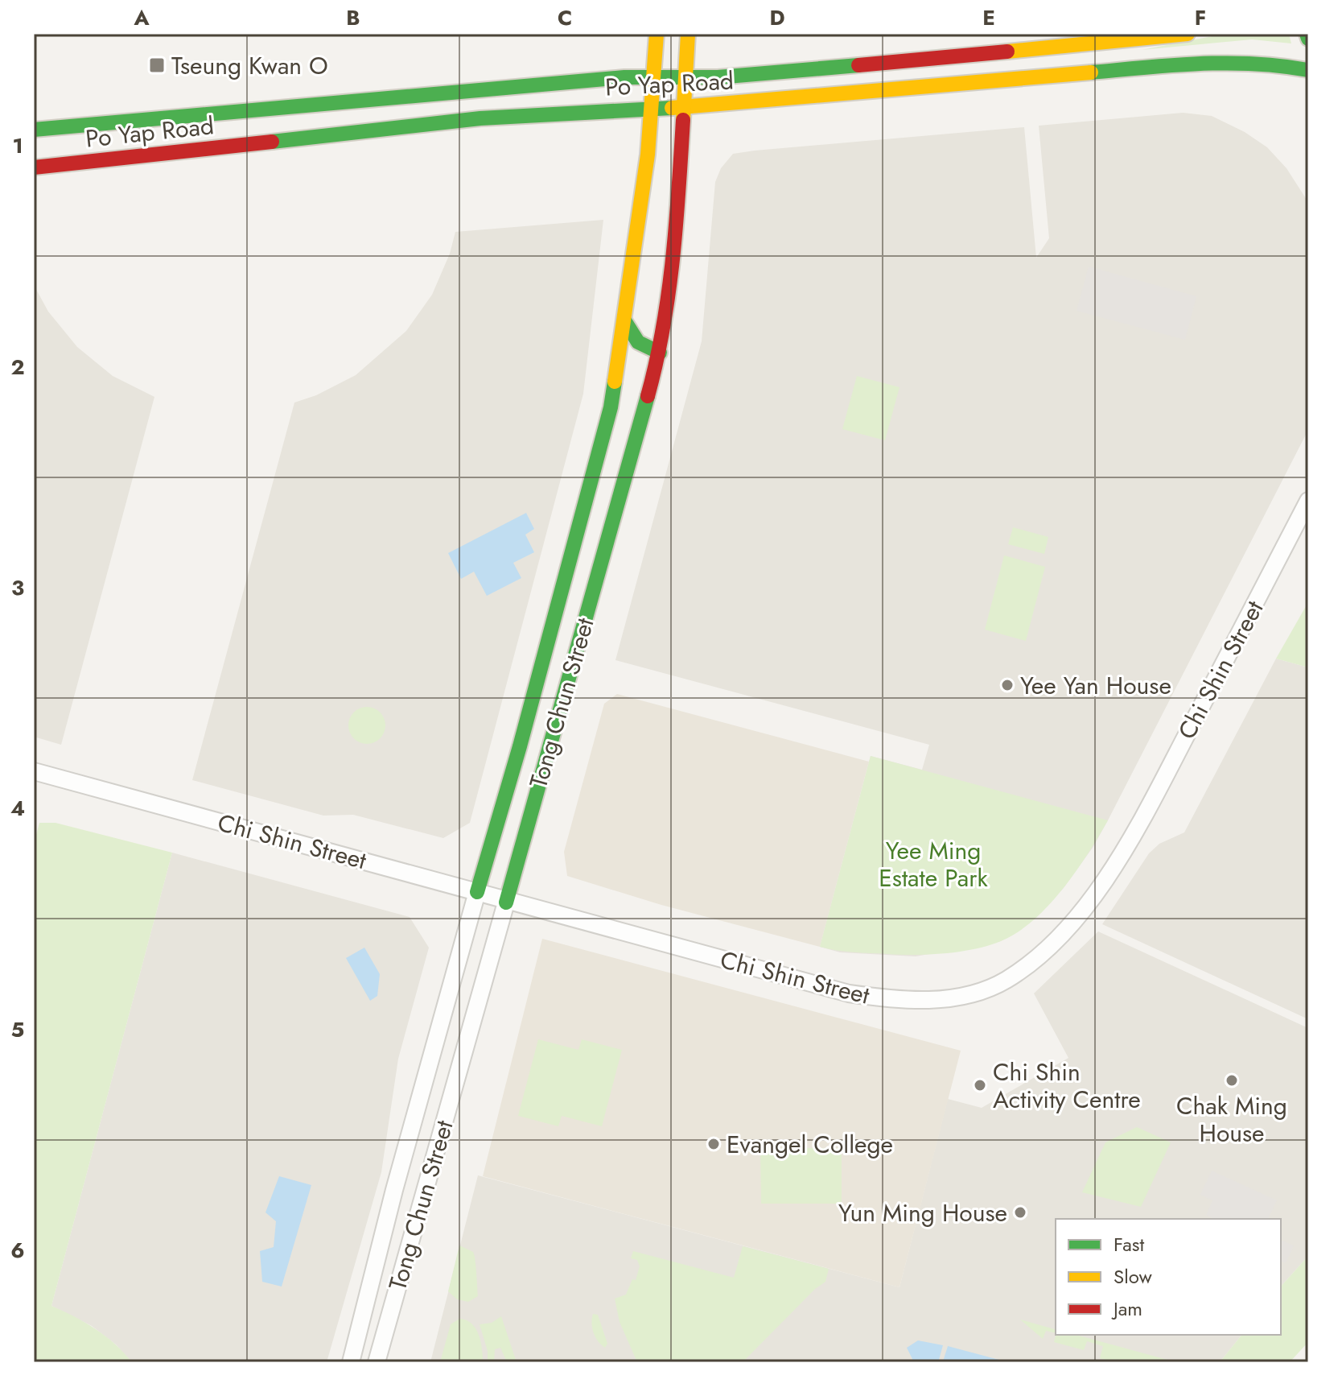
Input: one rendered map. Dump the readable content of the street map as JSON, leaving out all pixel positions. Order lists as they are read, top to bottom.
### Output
{
  "streets": {
    "main road": ["Po Yap Road", "Tong Chun Street"],
    "street": ["Chi Shin Street"]
  },
  "crossings": [
    ["Po Yap Road", "Tong Chun Street"],
    ["Chi Shin Street", "Tong Chun Street"]
  ],
  "parks": ["Yee Ming Estate Park"],
  "places": {
    "transit": ["Tseung Kwan O"],
    "other": [
      "Yee Yan House",
      "Chak Ming House",
      "Chi Shin Activity Centre",
      "Evangel College",
      "Yun Ming House"
    ]
  },
  "legend": ["Fast", "Slow", "Jam"],
  "grid": {
    "columns": [
      "A",
      "B",
      "C",
      "D",
      "E",
      "F"
    ],
    "rows": [
      "1",
      "2",
      "3",
      "4",
      "5",
      "6"
    ]
  }
}
